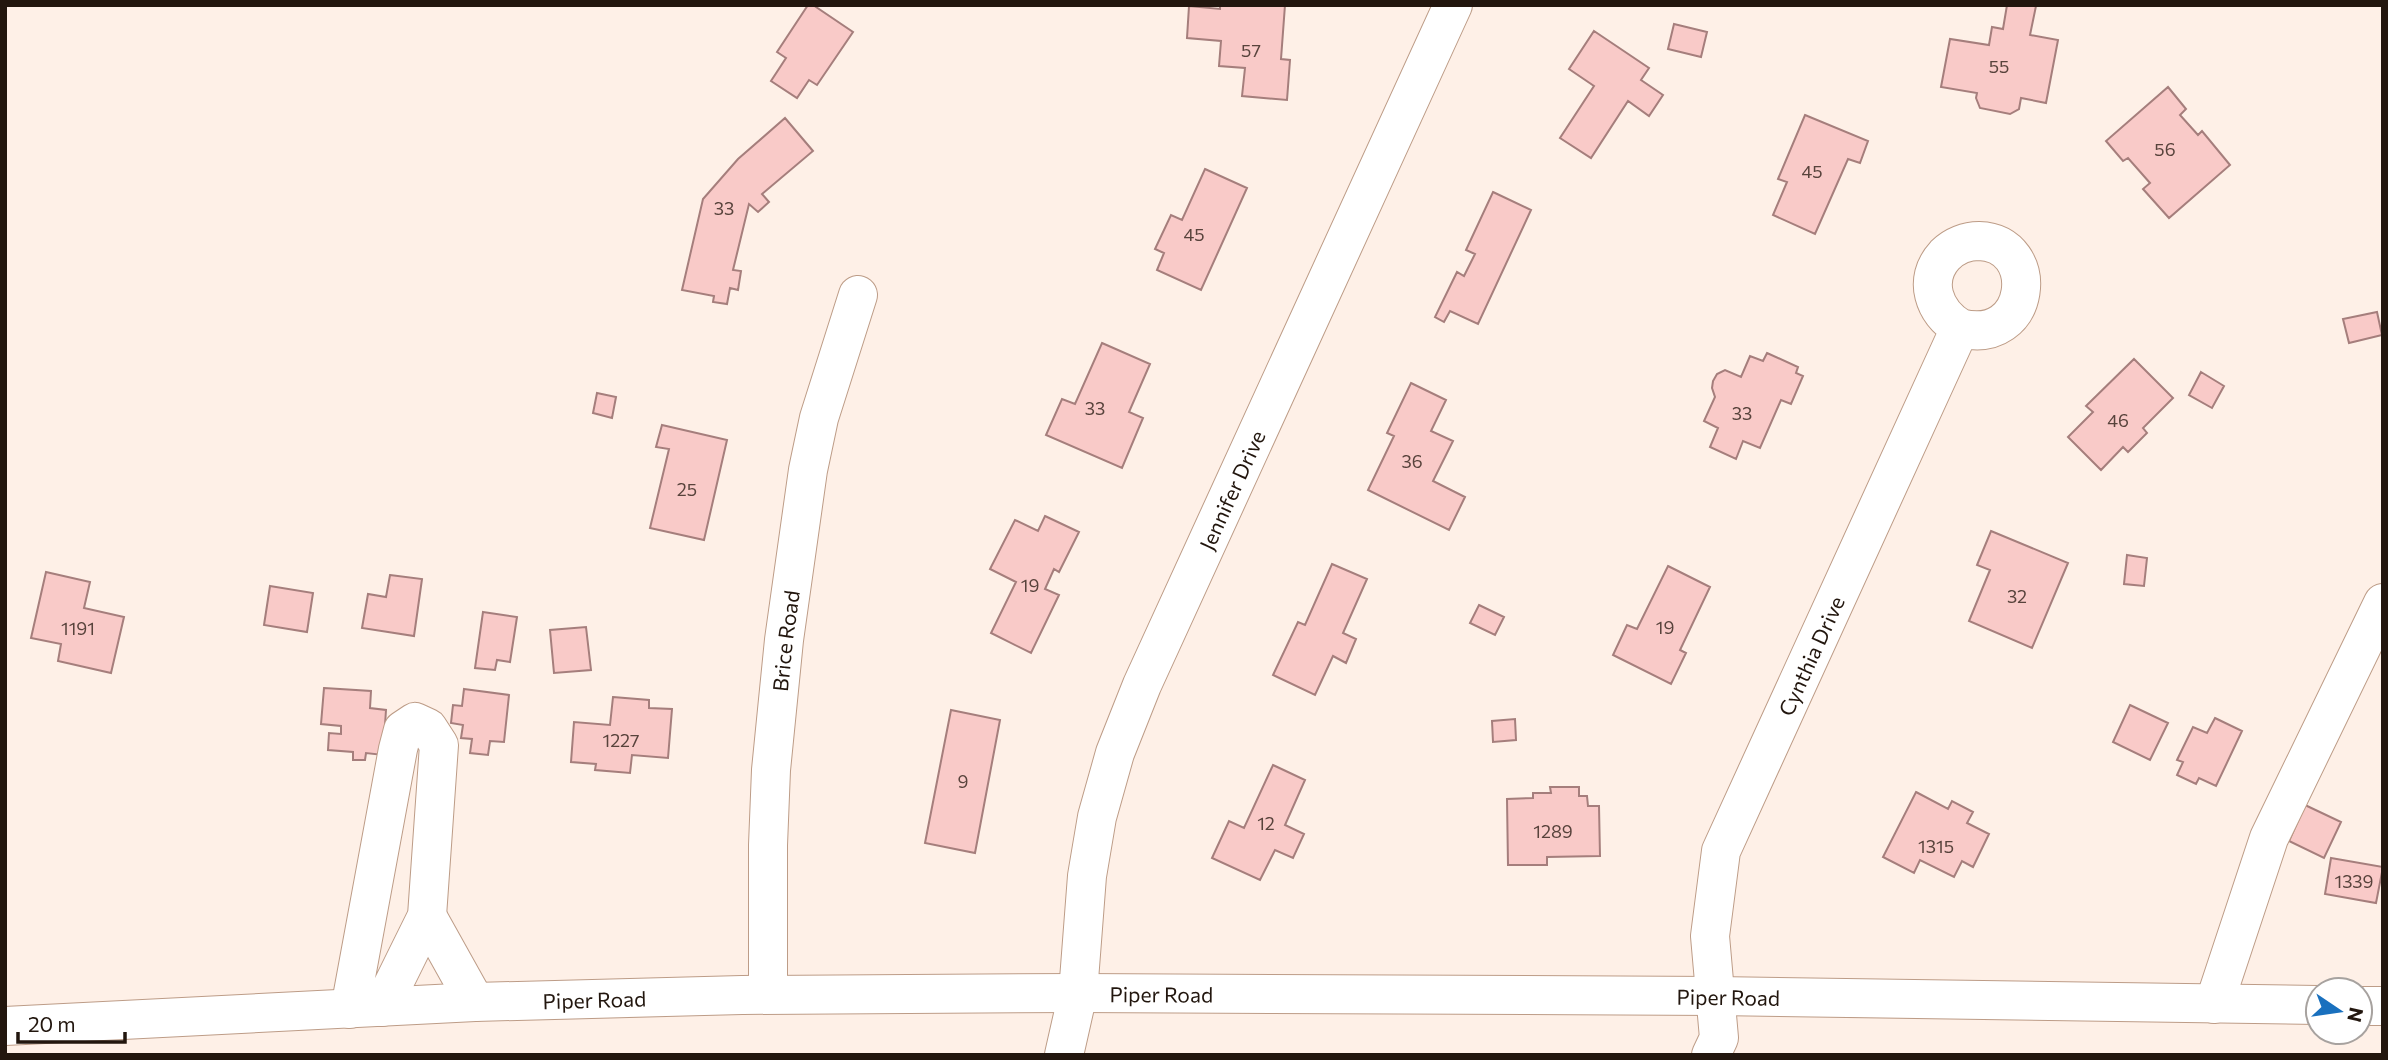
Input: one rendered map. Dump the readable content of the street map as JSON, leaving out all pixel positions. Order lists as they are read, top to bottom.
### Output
{
  "streets": {
    "street": [
      "Jennifer Drive",
      "Brice Road",
      "Cynthia Drive",
      "Piper Road"
    ]
  },
  "crossings": [
    ["Jennifer Drive", "Piper Road"],
    ["Brice Road", "Piper Road"],
    ["Cynthia Drive", "Piper Road"]
  ],
  "house_numbers": [
    "57",
    "55",
    "56",
    "45",
    "33",
    "45",
    "33",
    "33",
    "46",
    "36",
    "25",
    "19",
    "32",
    "19",
    "1191",
    "1227",
    "9",
    "12",
    "1289",
    "1315",
    "1339"
  ],
  "scale_bar": "20 m",
  "north": "right"
}
